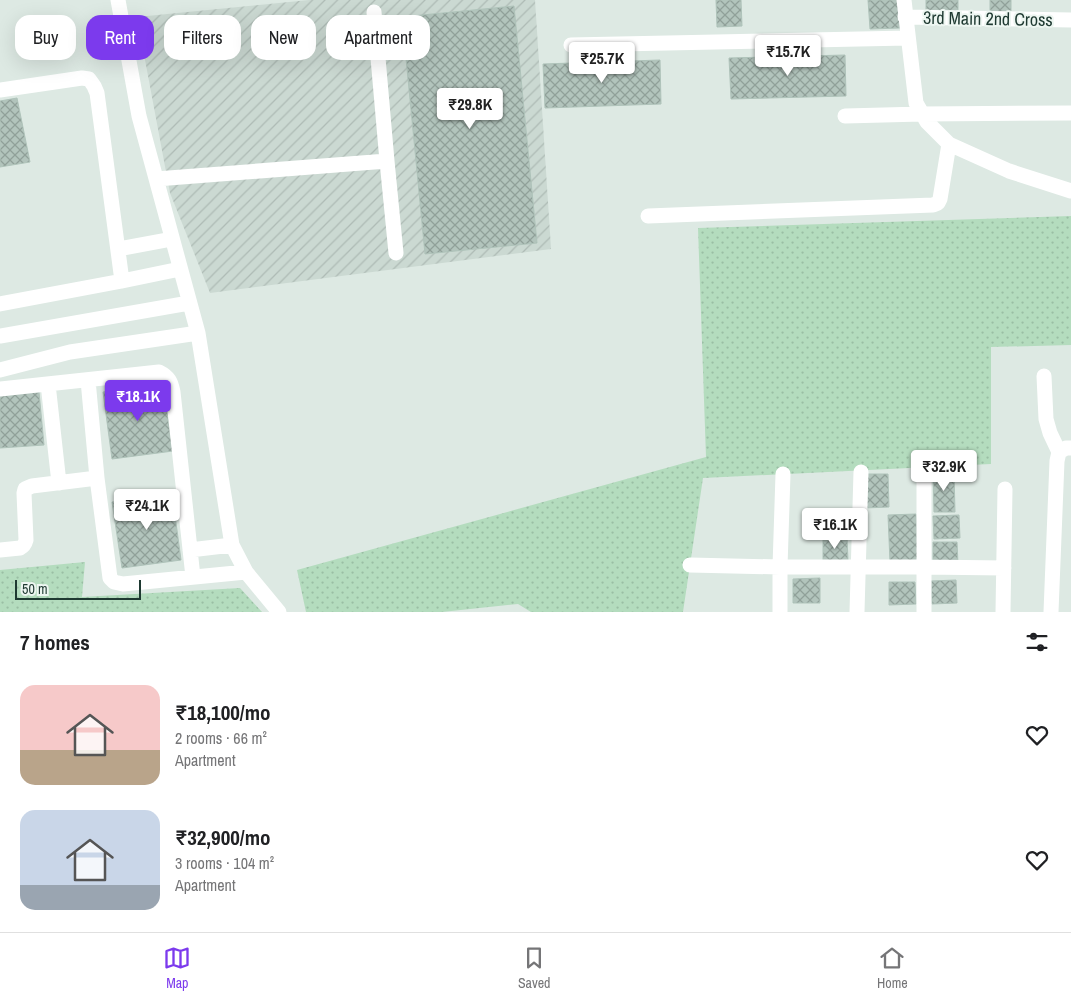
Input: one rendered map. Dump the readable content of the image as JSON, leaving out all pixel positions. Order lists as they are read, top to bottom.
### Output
{
  "streets": {
    "street": ["3rd Main 2nd Cross"]
  },
  "scale_bar": "50 m",
  "page": {
    "chip": [
      "Buy",
      "Rent",
      "Filters",
      "New",
      "Apartment"
    ],
    "price": [
      "₹15.7K",
      "₹25.7K",
      "₹29.8K",
      "₹18.1K",
      "₹32.9K",
      "₹24.1K",
      "₹16.1K"
    ],
    "scale": "50 m",
    "heading": "7 homes",
    "list": [
      {
        "name": "₹18,100/mo",
        "note": "2 rooms · 66 m² · Apartment"
      },
      {
        "name": "₹32,900/mo",
        "note": "3 rooms · 104 m² · Apartment"
      }
    ],
    "tabs": ["Map", "Saved", "Home"]
  }
}
